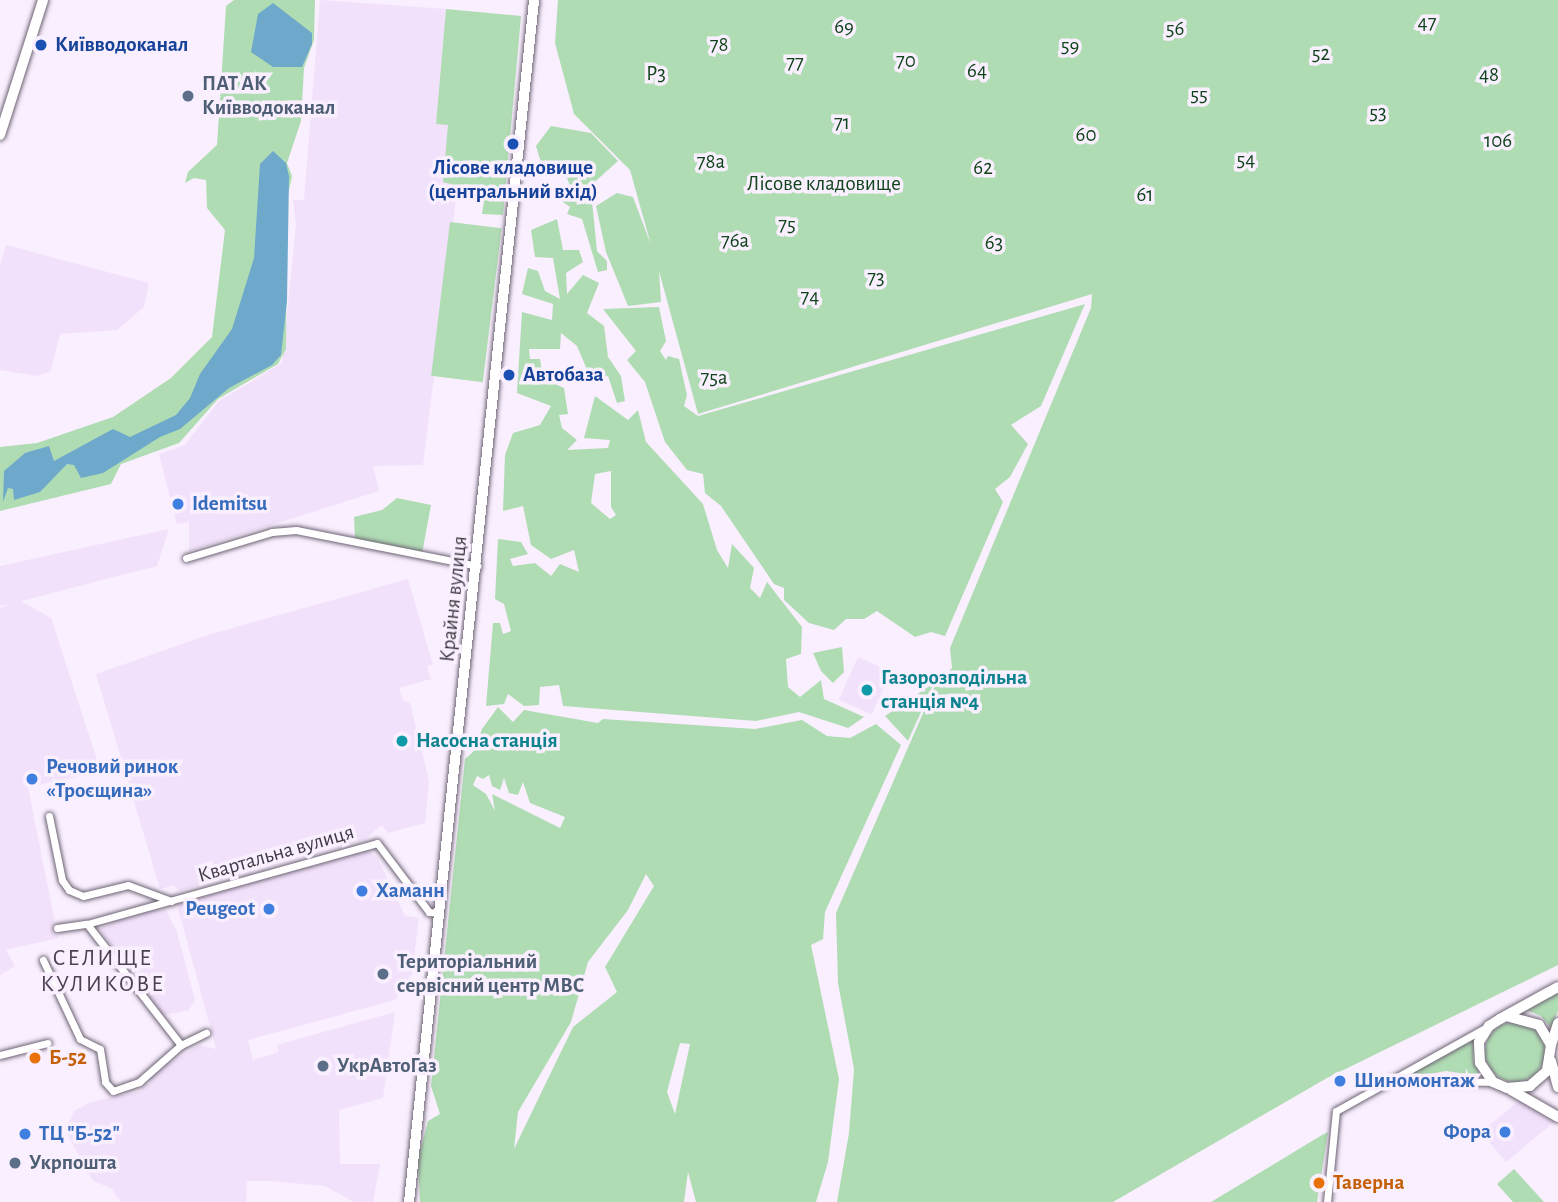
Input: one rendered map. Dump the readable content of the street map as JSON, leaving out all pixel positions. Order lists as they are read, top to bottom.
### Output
{
  "streets": {
    "street": ["Крайня вулиця", "Квартальна вулиця"]
  },
  "crossings": [
    ["Крайня вулиця", "Квартальна вулиця"]
  ],
  "districts": ["СЕЛИЩЕ КУЛИКОВЕ"],
  "parks": [
    "47",
    "69",
    "56",
    "78",
    "59",
    "52",
    "70",
    "77",
    "64",
    "Р3",
    "48",
    "55",
    "53",
    "71",
    "60",
    "106",
    "54",
    "78а",
    "62",
    "Лісове кладовище",
    "61",
    "75",
    "76а",
    "63",
    "73",
    "74",
    "75а"
  ],
  "places": [
    "Київводоканал",
    "ПАТ АК Київводоканал",
    "Лісове кладовище (центральний вхід)",
    "Автобаза",
    "Idemitsu",
    "Газорозподільна станція №4",
    "Насосна станція",
    "Речовий ринок «Троєщина»",
    "Хаманн",
    "Peugeot",
    "Територіальний сервісний центр МВС",
    "Б-52",
    "УкрАвтоГаз",
    "Шиномонтаж",
    "Фора",
    "ТЦ \"Б-52\"",
    "Укрпошта",
    "Таверна"
  ]
}
